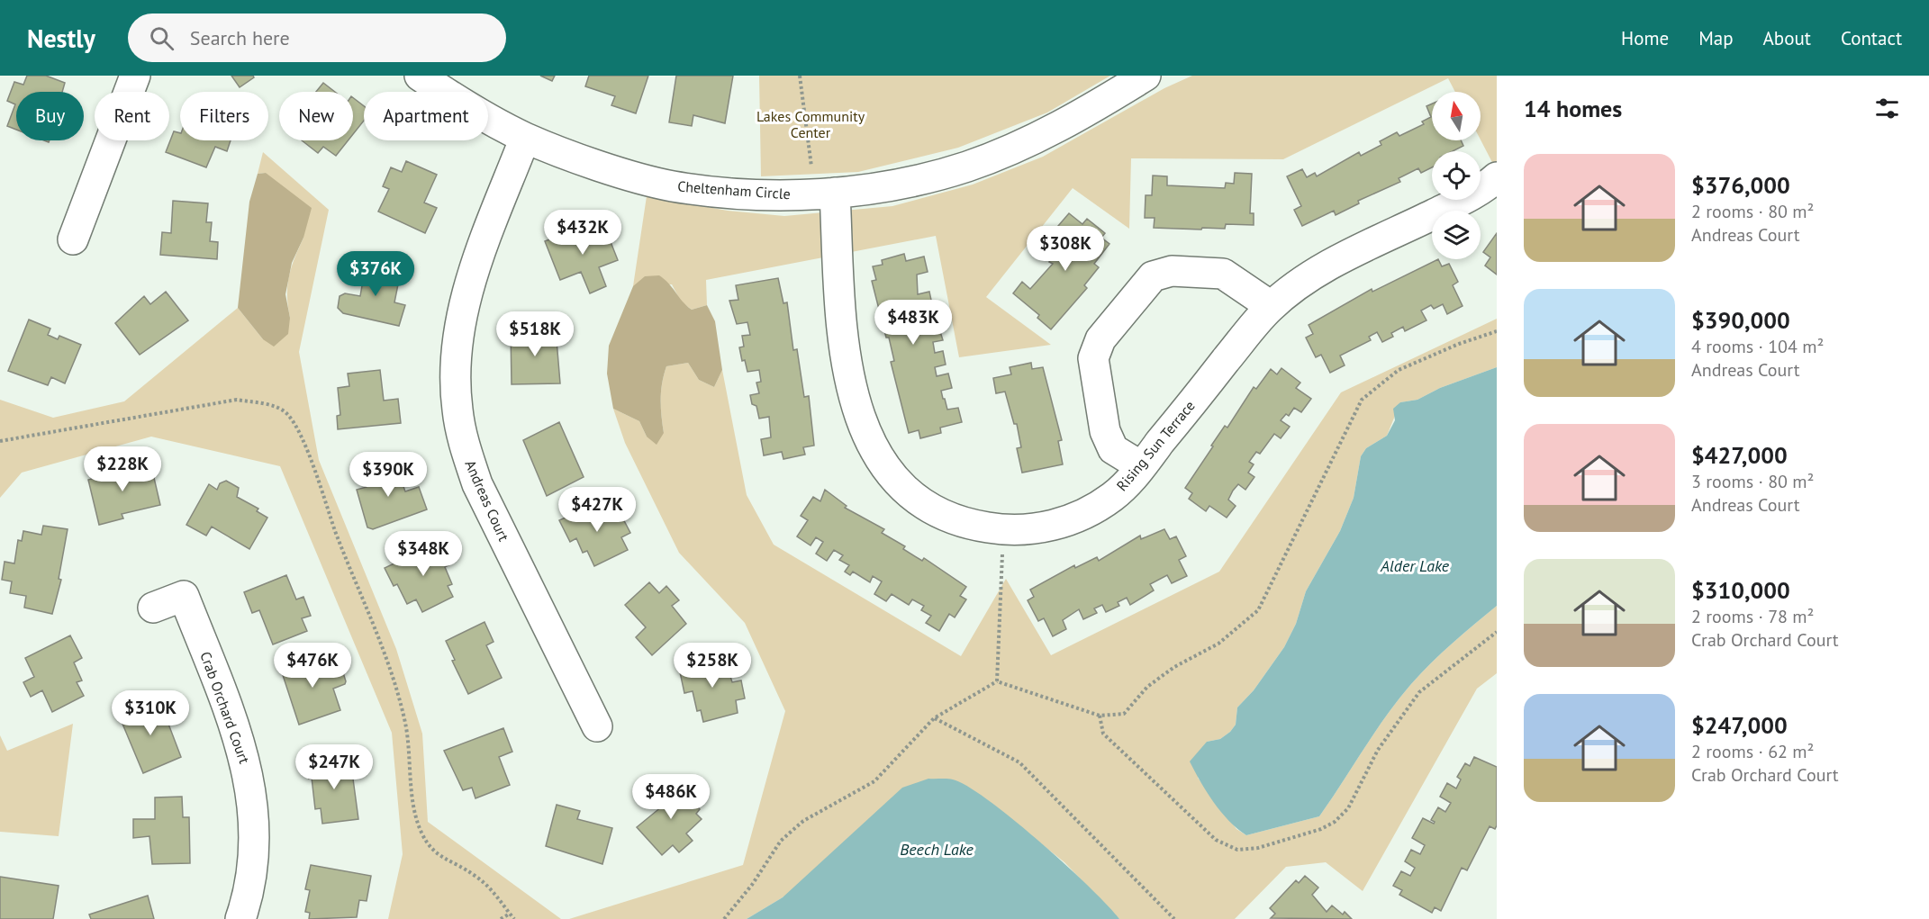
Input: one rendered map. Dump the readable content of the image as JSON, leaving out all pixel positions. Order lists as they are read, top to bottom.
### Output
{
  "streets": {
    "street": [
      "Cheltenham Circle",
      "Rising Sun Terrace",
      "Andreas Court",
      "Crab Orchard Court"
    ]
  },
  "crossings": [
    ["Cheltenham Circle", "Rising Sun Terrace"],
    ["Cheltenham Circle", "Andreas Court"]
  ],
  "water": ["Alder Lake", "Beech Lake"],
  "parks": ["Lakes Community Center"],
  "north": "top",
  "page": {
    "header": "Nestly",
    "search": "Search here",
    "nav": [
      "Home",
      "Map",
      "About",
      "Contact"
    ],
    "heading": "14 homes",
    "chip": [
      "Buy",
      "Rent",
      "Filters",
      "New",
      "Apartment"
    ],
    "list": [
      {
        "name": "$376,000",
        "note": "2 rooms · 80 m² · Andreas Court"
      },
      {
        "name": "$390,000",
        "note": "4 rooms · 104 m² · Andreas Court"
      },
      {
        "name": "$427,000",
        "note": "3 rooms · 80 m² · Andreas Court"
      },
      {
        "name": "$310,000",
        "note": "2 rooms · 78 m² · Crab Orchard Court"
      },
      {
        "name": "$247,000",
        "note": "2 rooms · 62 m² · Crab Orchard Court"
      }
    ],
    "price": [
      "$432K",
      "$308K",
      "$376K",
      "$483K",
      "$518K",
      "$228K",
      "$390K",
      "$427K",
      "$348K",
      "$476K",
      "$258K",
      "$310K",
      "$247K",
      "$486K"
    ]
  }
}
